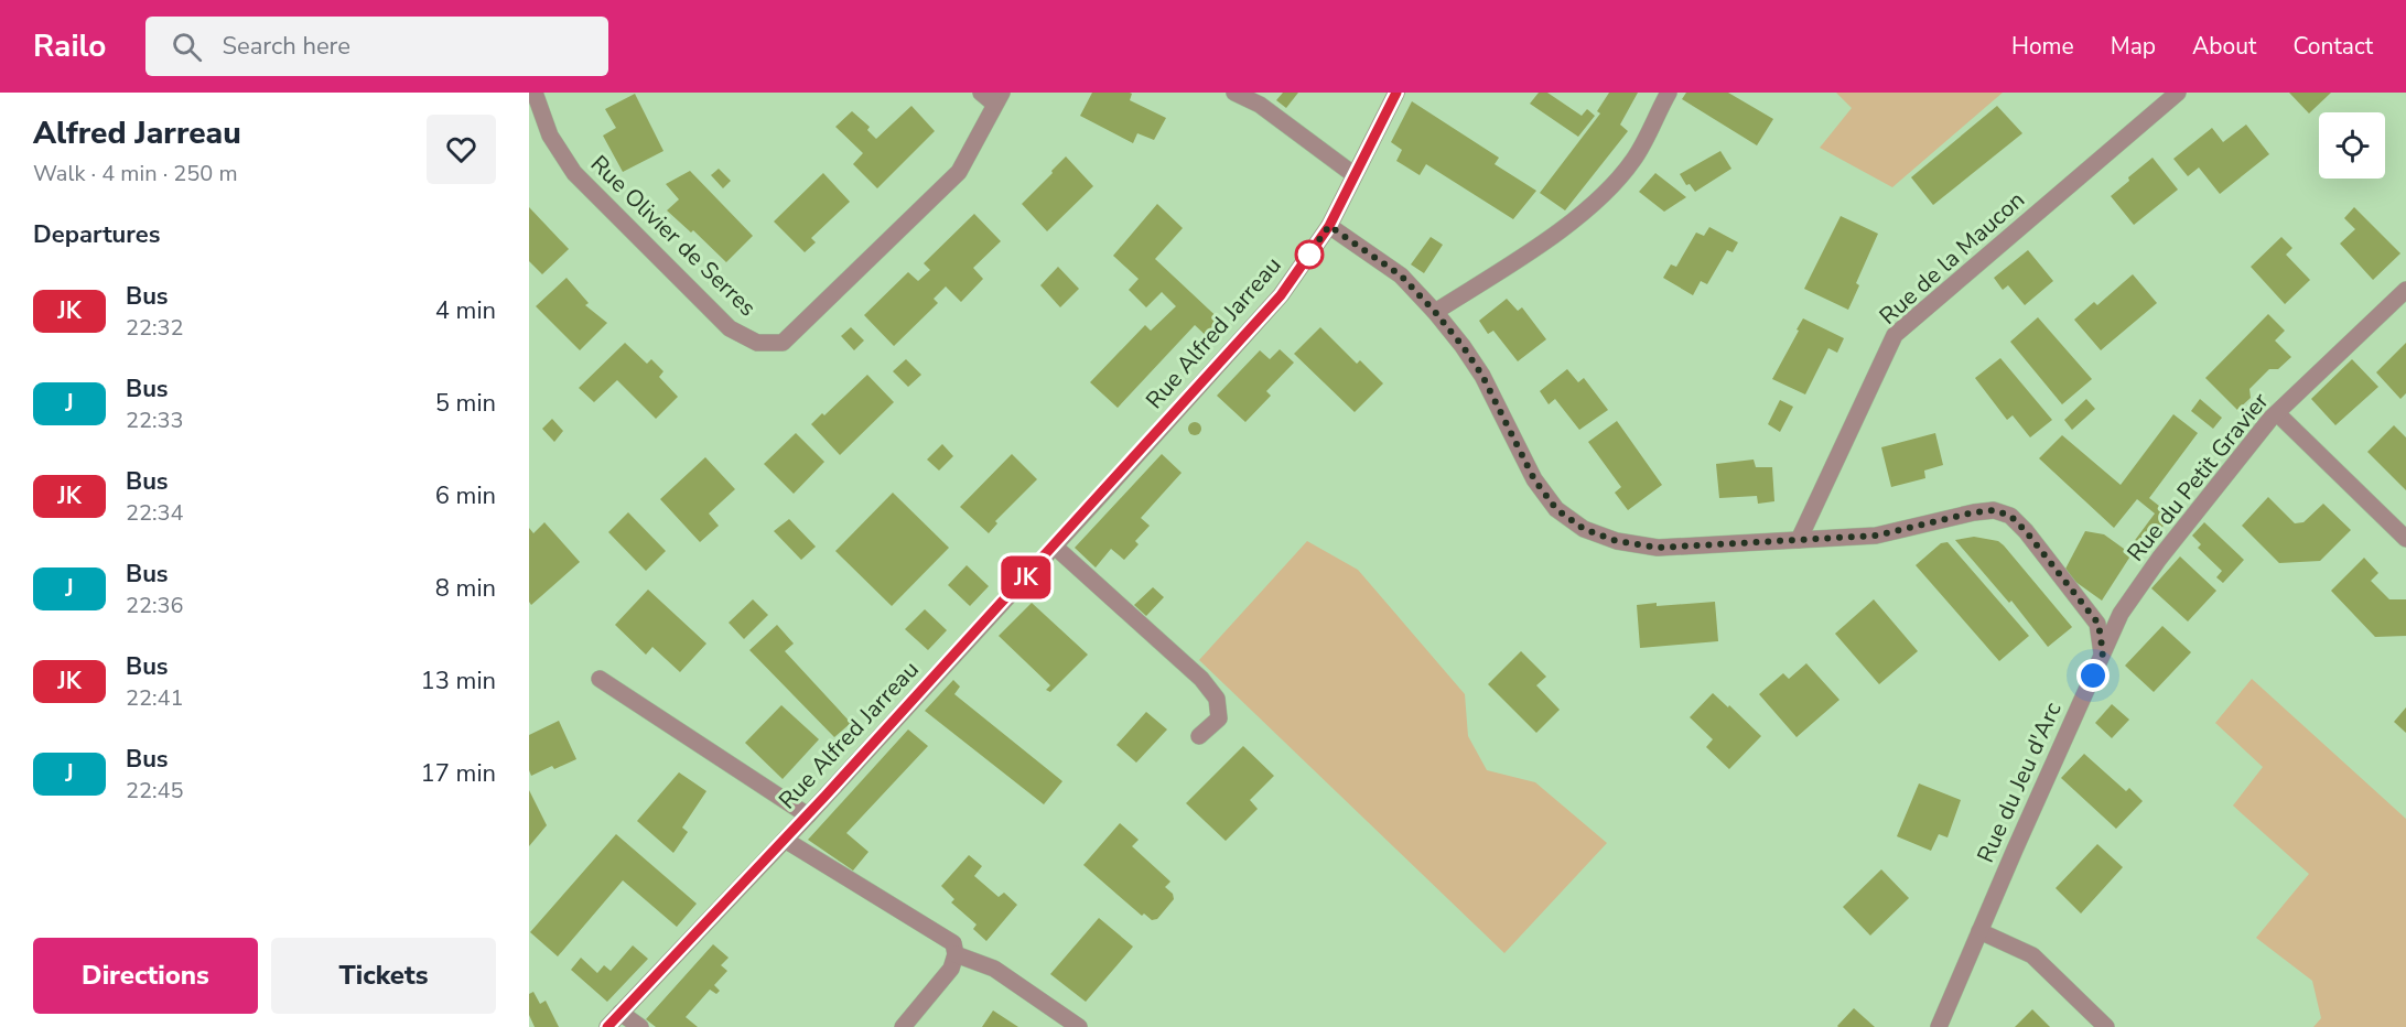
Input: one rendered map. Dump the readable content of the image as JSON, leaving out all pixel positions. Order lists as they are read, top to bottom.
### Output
{
  "streets": {
    "street": [
      "Rue Olivier de Serres",
      "Rue de la Maucon",
      "Rue Alfred Jarreau",
      "Rue du Petit Gravier",
      "Rue du Jeu d'Arc"
    ]
  },
  "crossings": [
    ["Rue du Petit Gravier", "Rue du Jeu d'Arc"]
  ],
  "lines": ["bus line JK"],
  "page": {
    "header": "Railo",
    "search": "Search here",
    "nav": [
      "Home",
      "Map",
      "About",
      "Contact"
    ],
    "heading": [
      ["Alfred Jarreau", "Walk · 4 min · 250 m"],
      "Departures"
    ],
    "on_map": "JK",
    "list": [
      {
        "mark": "JK",
        "name": "Bus",
        "note": "22:32",
        "value": "4 min"
      },
      {
        "mark": "J",
        "name": "Bus",
        "note": "22:33",
        "value": "5 min"
      },
      {
        "mark": "JK",
        "name": "Bus",
        "note": "22:34",
        "value": "6 min"
      },
      {
        "mark": "J",
        "name": "Bus",
        "note": "22:36",
        "value": "8 min"
      },
      {
        "mark": "JK",
        "name": "Bus",
        "note": "22:41",
        "value": "13 min"
      },
      {
        "mark": "J",
        "name": "Bus",
        "note": "22:45",
        "value": "17 min"
      }
    ],
    "buttons": ["Directions", "Tickets"]
  }
}
